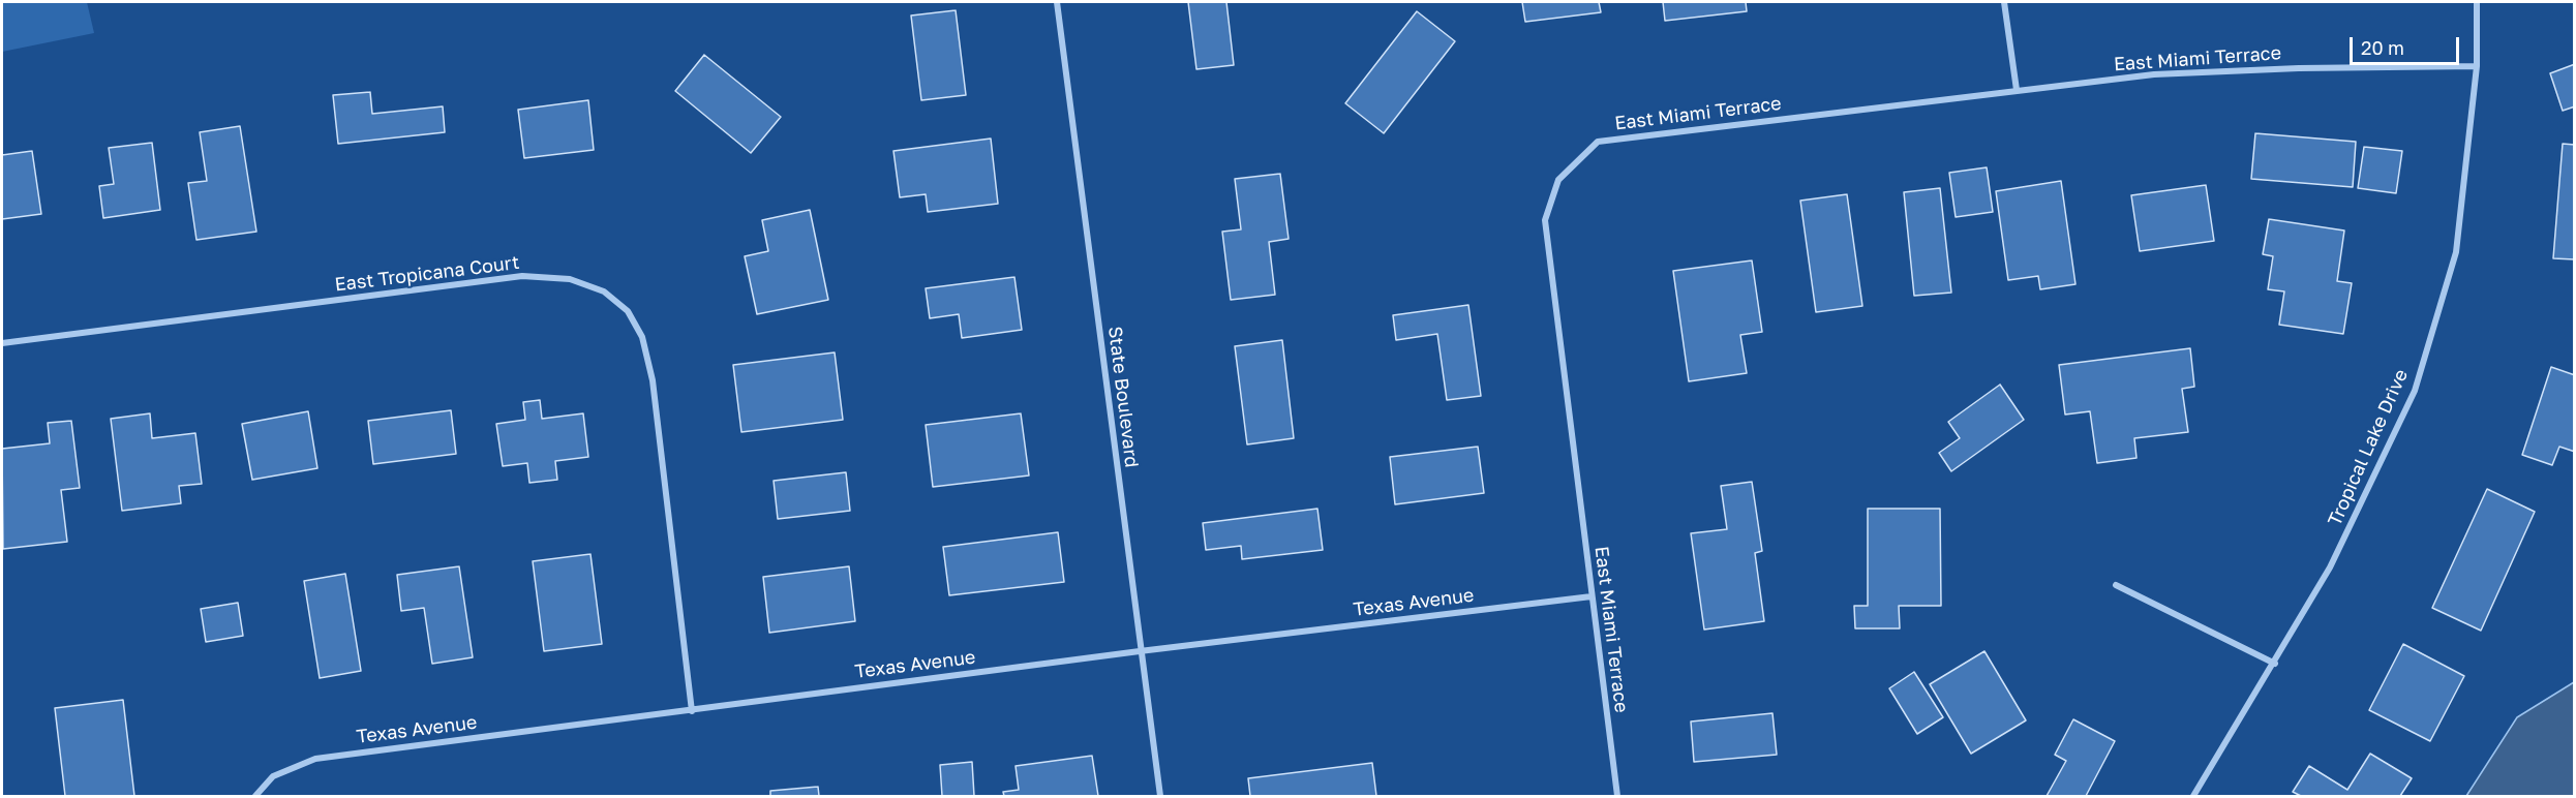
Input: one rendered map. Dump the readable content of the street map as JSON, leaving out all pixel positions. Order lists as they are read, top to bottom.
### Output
{
  "streets": {
    "street": [
      "East Miami Terrace",
      "East Tropicana Court",
      "State Boulevard",
      "Tropical Lake Drive",
      "Texas Avenue"
    ]
  },
  "crossings": [
    ["East Miami Terrace", "Tropical Lake Drive"],
    ["East Miami Terrace", "Texas Avenue"],
    ["East Tropicana Court", "Texas Avenue"],
    ["State Boulevard", "Texas Avenue"]
  ],
  "scale_bar": "20 m"
}
